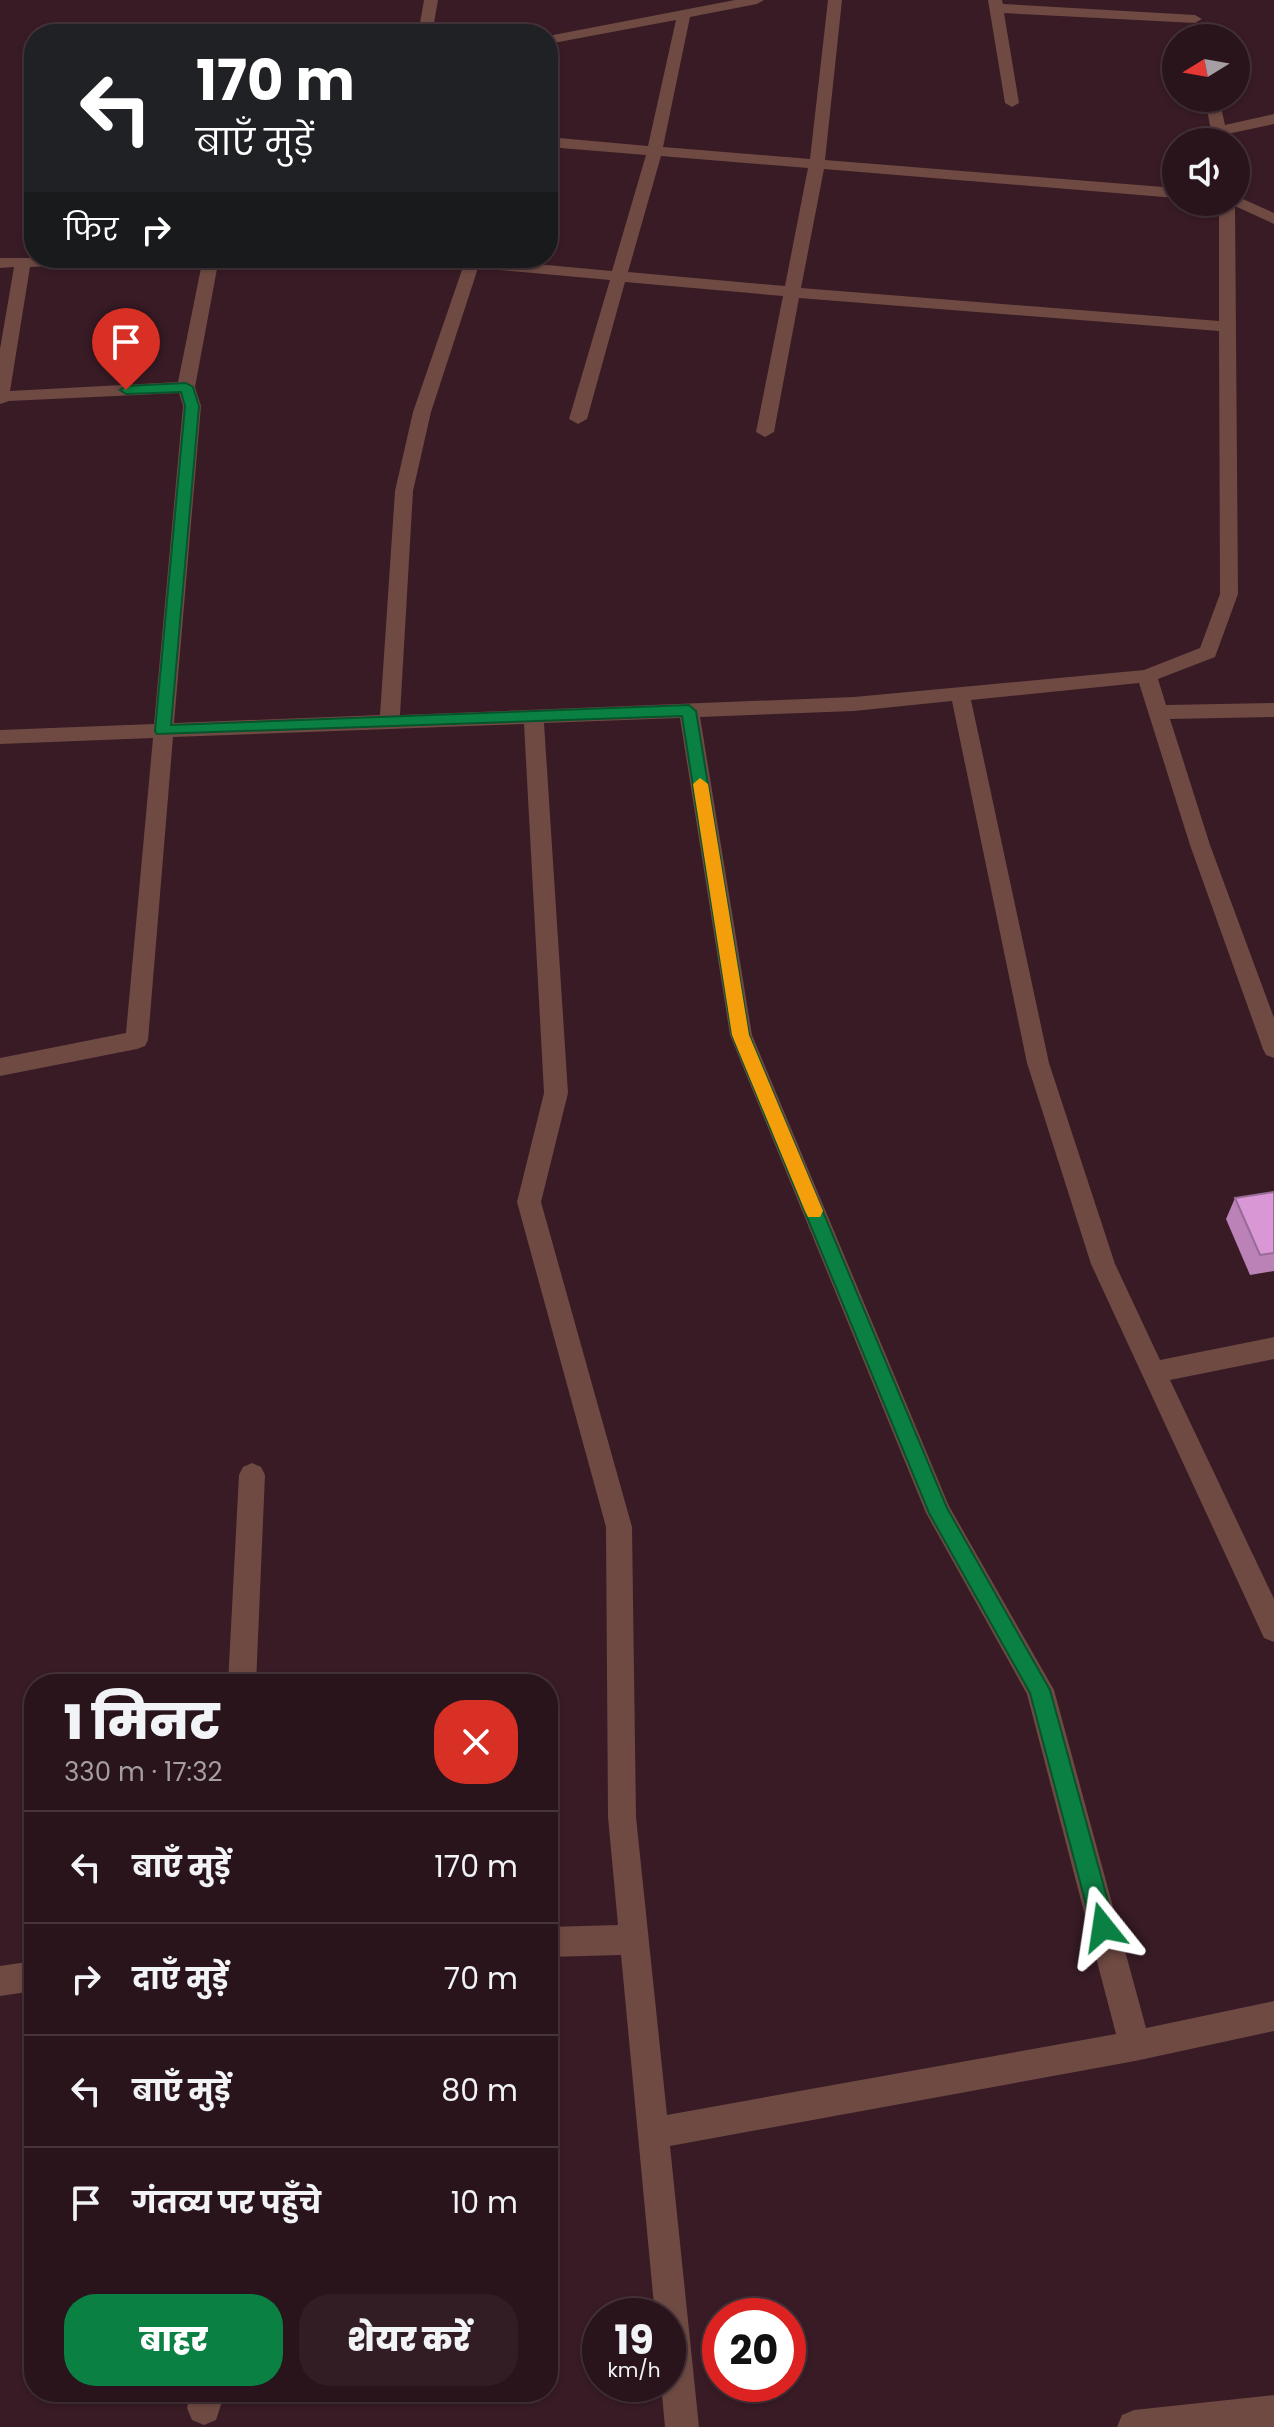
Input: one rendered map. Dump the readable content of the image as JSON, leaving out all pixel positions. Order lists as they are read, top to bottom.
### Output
{
  "north": "left",
  "page": {
    "turn": ["170 m", "बाएँ मुड़ें"],
    "then": "फिर",
    "heading": ["1 मिनट", "330 m · 17:32"],
    "list": [
      {
        "name": "बाएँ मुड़ें",
        "value": "170 m"
      },
      {
        "name": "दाएँ मुड़ें",
        "value": "70 m"
      },
      {
        "name": "बाएँ मुड़ें",
        "value": "80 m"
      },
      {
        "name": "गंतव्य पर पहुँचे",
        "value": "10 m"
      }
    ],
    "buttons": ["बाहर", "शेयर करें"],
    "speed": "19 km/h",
    "limit": "20"
  }
}
